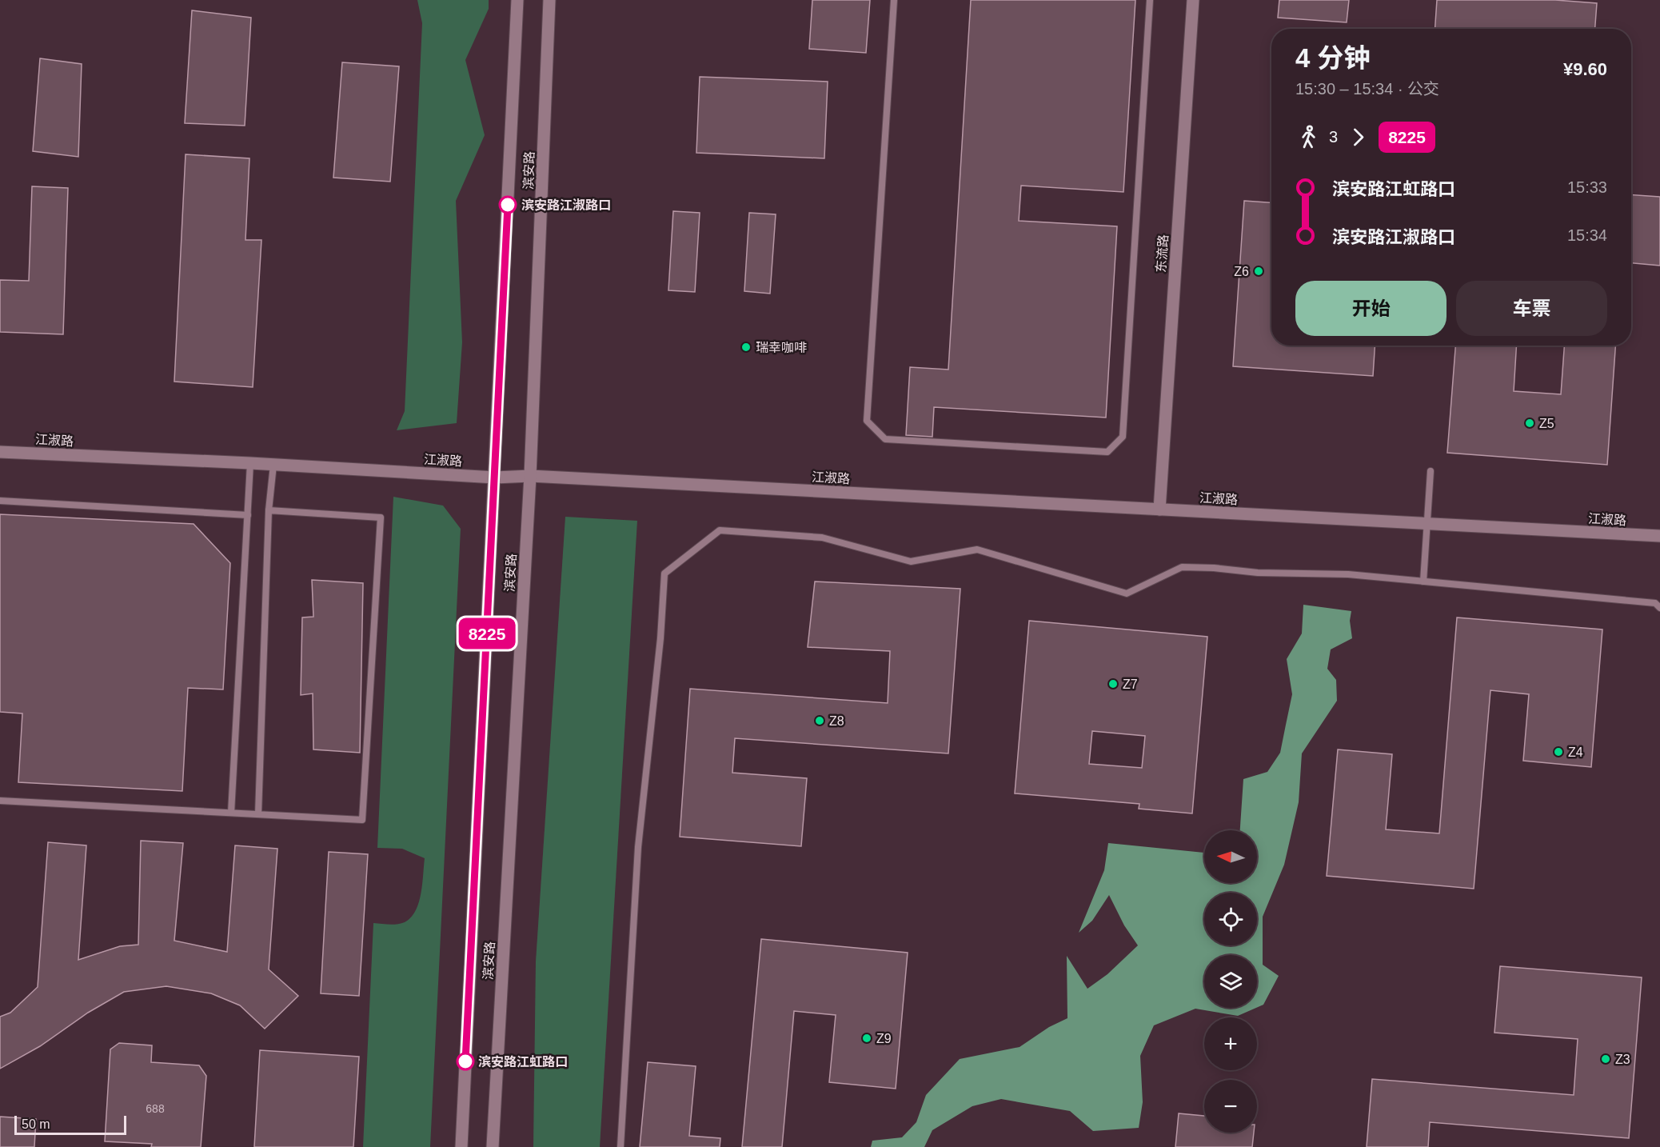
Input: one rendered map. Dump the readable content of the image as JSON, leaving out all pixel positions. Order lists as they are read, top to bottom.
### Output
{
  "streets": {
    "main road": ["滨安路", "东流路", "江淑路"]
  },
  "crossings": [
    ["滨安路", "江淑路"],
    ["东流路", "江淑路"]
  ],
  "places": [
    "滨安路江淑路口",
    "Z6",
    "瑞幸咖啡",
    "Z5",
    "Z7",
    "Z8",
    "Z4",
    "Z9",
    "Z3",
    "滨安路江虹路口"
  ],
  "lines": ["bus line 8225"],
  "house_numbers": ["688"],
  "scale_bar": "50 m",
  "north": "left",
  "page": {
    "on_map": "8225",
    "heading": ["4 分钟", "15:30 – 15:34 · 公交", "¥9.60"],
    "legs": ["3", "8225"],
    "list": [
      {
        "name": "滨安路江虹路口",
        "value": "15:33"
      },
      {
        "name": "滨安路江淑路口",
        "value": "15:34"
      }
    ],
    "buttons": ["开始", "车票"],
    "map_buttons": ["+", "−"],
    "scale": "50 m"
  }
}
